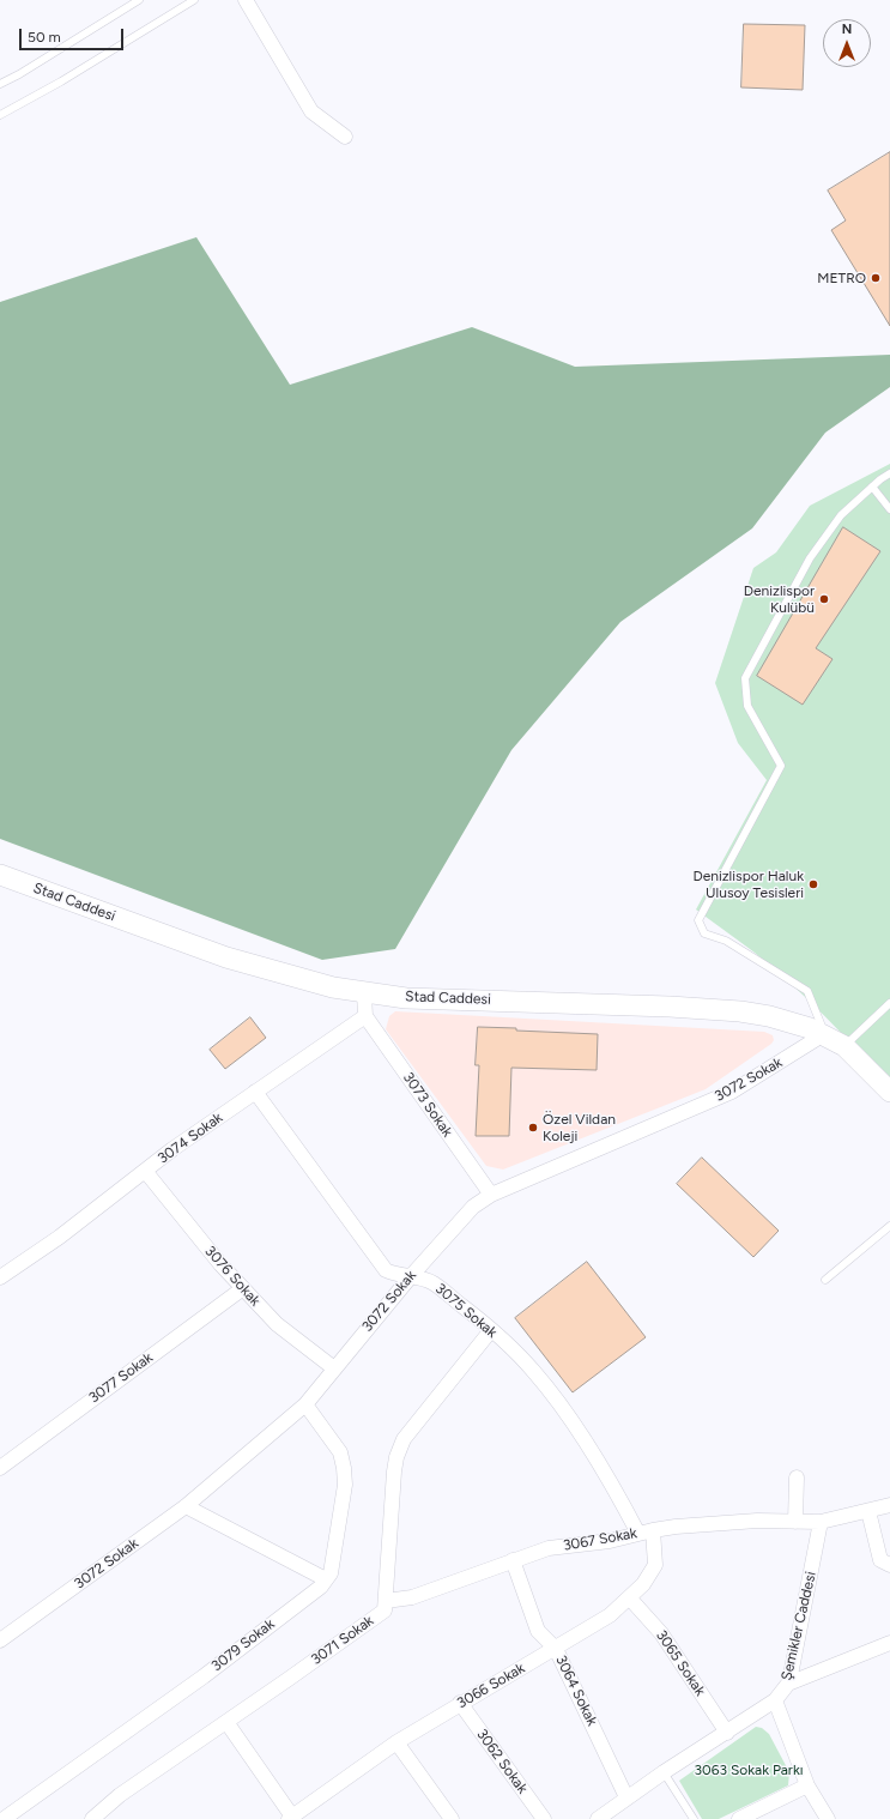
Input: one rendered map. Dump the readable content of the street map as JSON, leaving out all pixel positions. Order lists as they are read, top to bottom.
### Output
{
  "streets": {
    "street": [
      "Stad Caddesi",
      "3072 Sokak",
      "3073 Sokak",
      "3074 Sokak",
      "3076 Sokak",
      "3075 Sokak",
      "3077 Sokak",
      "3067 Sokak",
      "Şemikler Caddesi",
      "3071 Sokak",
      "3079 Sokak",
      "3065 Sokak",
      "3066 Sokak",
      "3064 Sokak",
      "3062 Sokak"
    ]
  },
  "crossings": [
    ["Stad Caddesi", "3072 Sokak"],
    ["3072 Sokak", "3073 Sokak"],
    ["3072 Sokak", "3076 Sokak"],
    ["3072 Sokak", "3075 Sokak"],
    ["3072 Sokak", "3079 Sokak"],
    ["3073 Sokak", "3074 Sokak"],
    ["3074 Sokak", "3076 Sokak"],
    ["3074 Sokak", "3075 Sokak"],
    ["3076 Sokak", "3077 Sokak"],
    ["3075 Sokak", "3067 Sokak"],
    ["3075 Sokak", "3066 Sokak"],
    ["3067 Sokak", "Şemikler Caddesi"],
    ["3067 Sokak", "3071 Sokak"],
    ["3067 Sokak", "3066 Sokak"],
    ["3067 Sokak", "3064 Sokak"],
    ["Şemikler Caddesi", "3065 Sokak"],
    ["Şemikler Caddesi", "3064 Sokak"],
    ["3065 Sokak", "3066 Sokak"],
    ["3066 Sokak", "3064 Sokak"],
    ["3066 Sokak", "3062 Sokak"]
  ],
  "parks": ["3063 Sokak Parkı"],
  "places": [
    "METRO",
    "Denizlispor Kulübü",
    "Denizlispor Haluk Ulusoy Tesisleri",
    "Özel Vildan Koleji"
  ],
  "scale_bar": "50 m",
  "north": "top"
}
